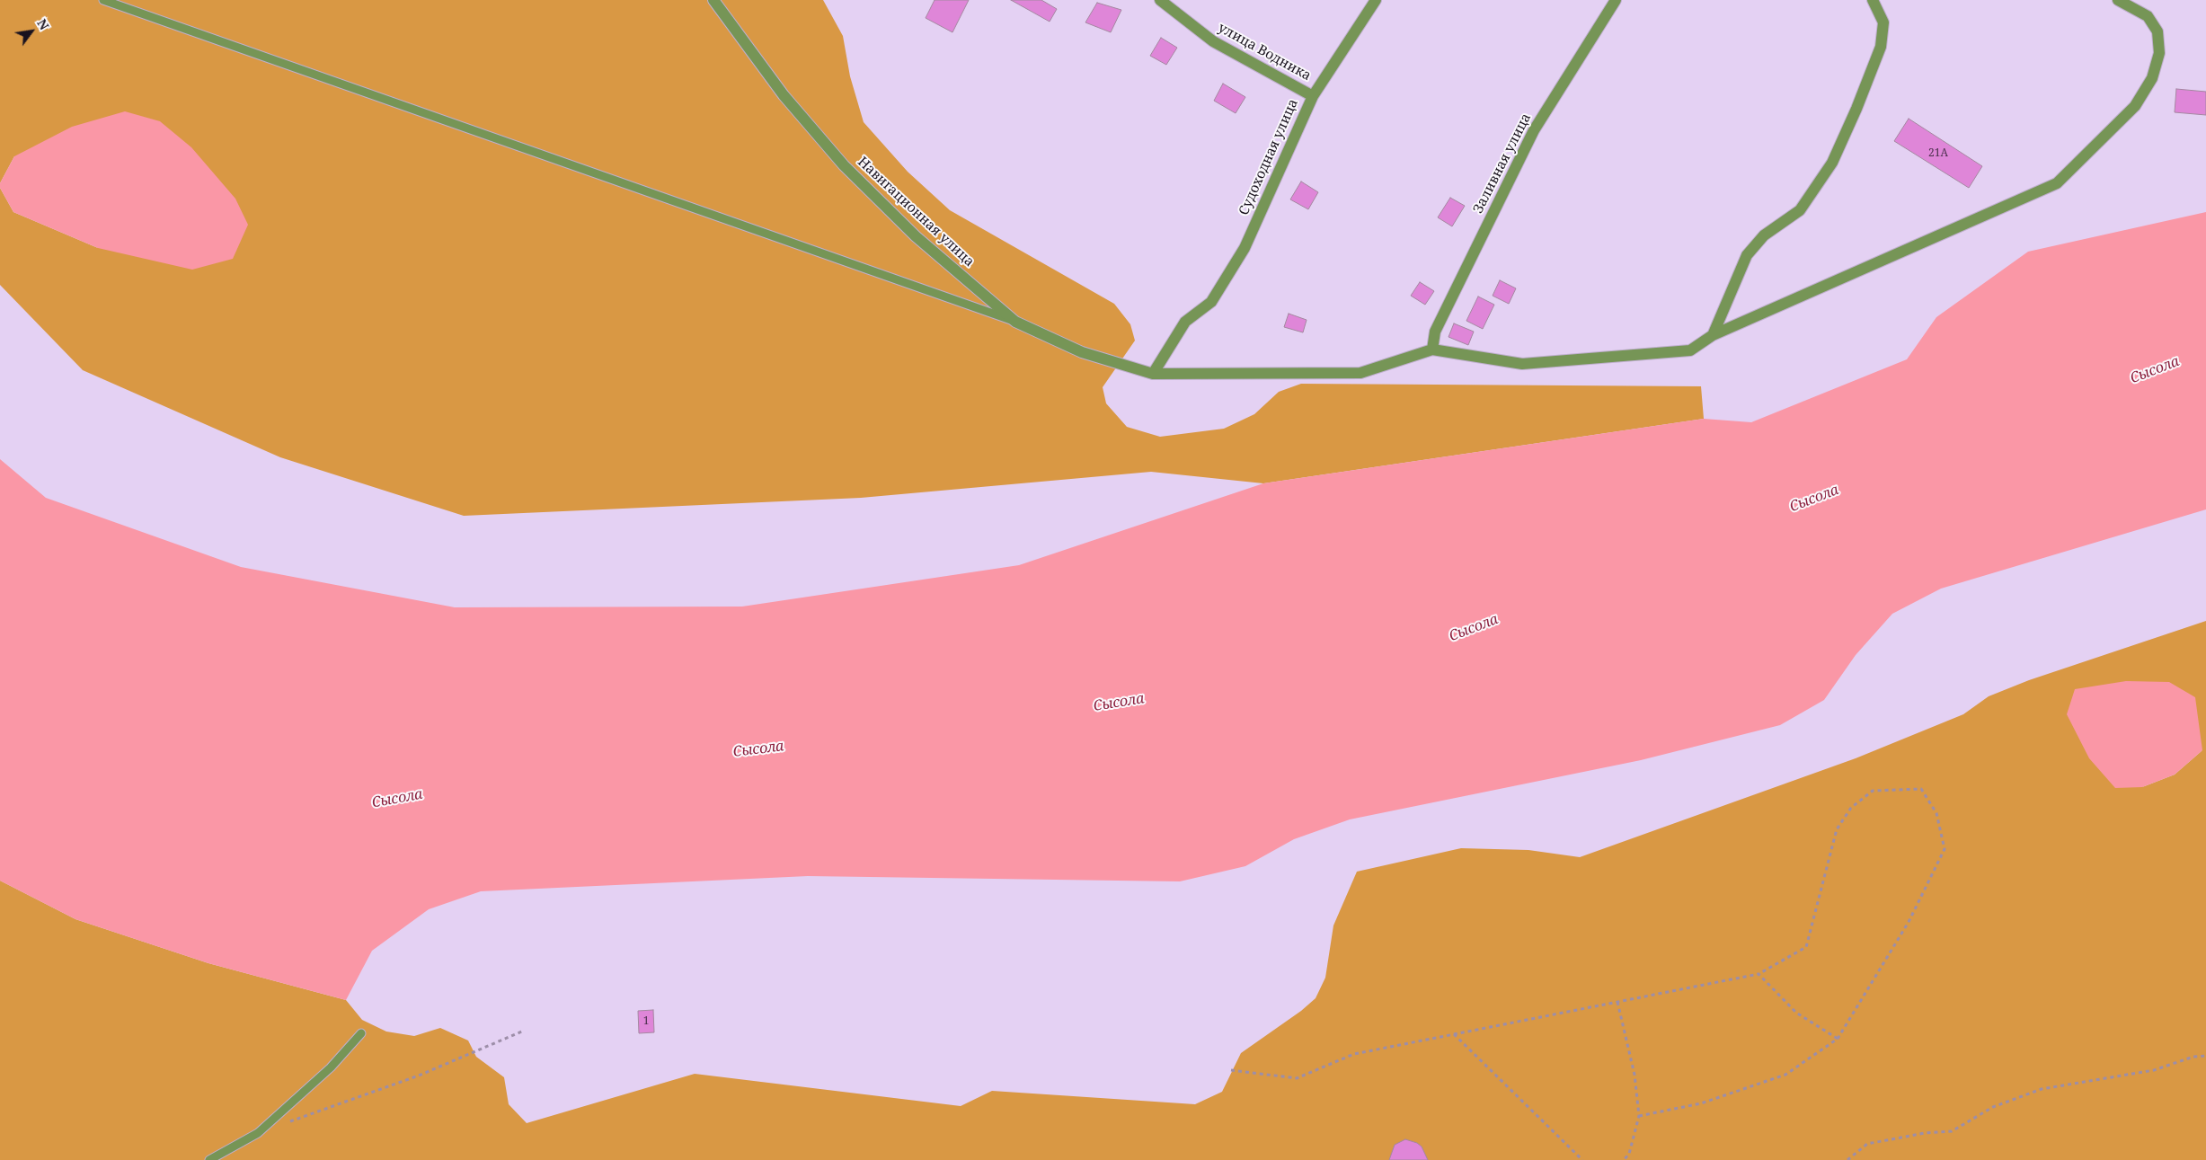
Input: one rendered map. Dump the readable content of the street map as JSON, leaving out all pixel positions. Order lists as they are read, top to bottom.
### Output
{
  "streets": {
    "street": [
      "улица Водника",
      "Судоходная улица",
      "Заливная улица",
      "Навигационная улица"
    ]
  },
  "crossings": [
    ["улица Водника", "Судоходная улица"],
    ["Судоходная улица", "Навигационная улица"],
    ["Заливная улица", "Навигационная улица"]
  ],
  "water": ["Сысола"],
  "house_numbers": ["21А", "1"],
  "north": "top right"
}
